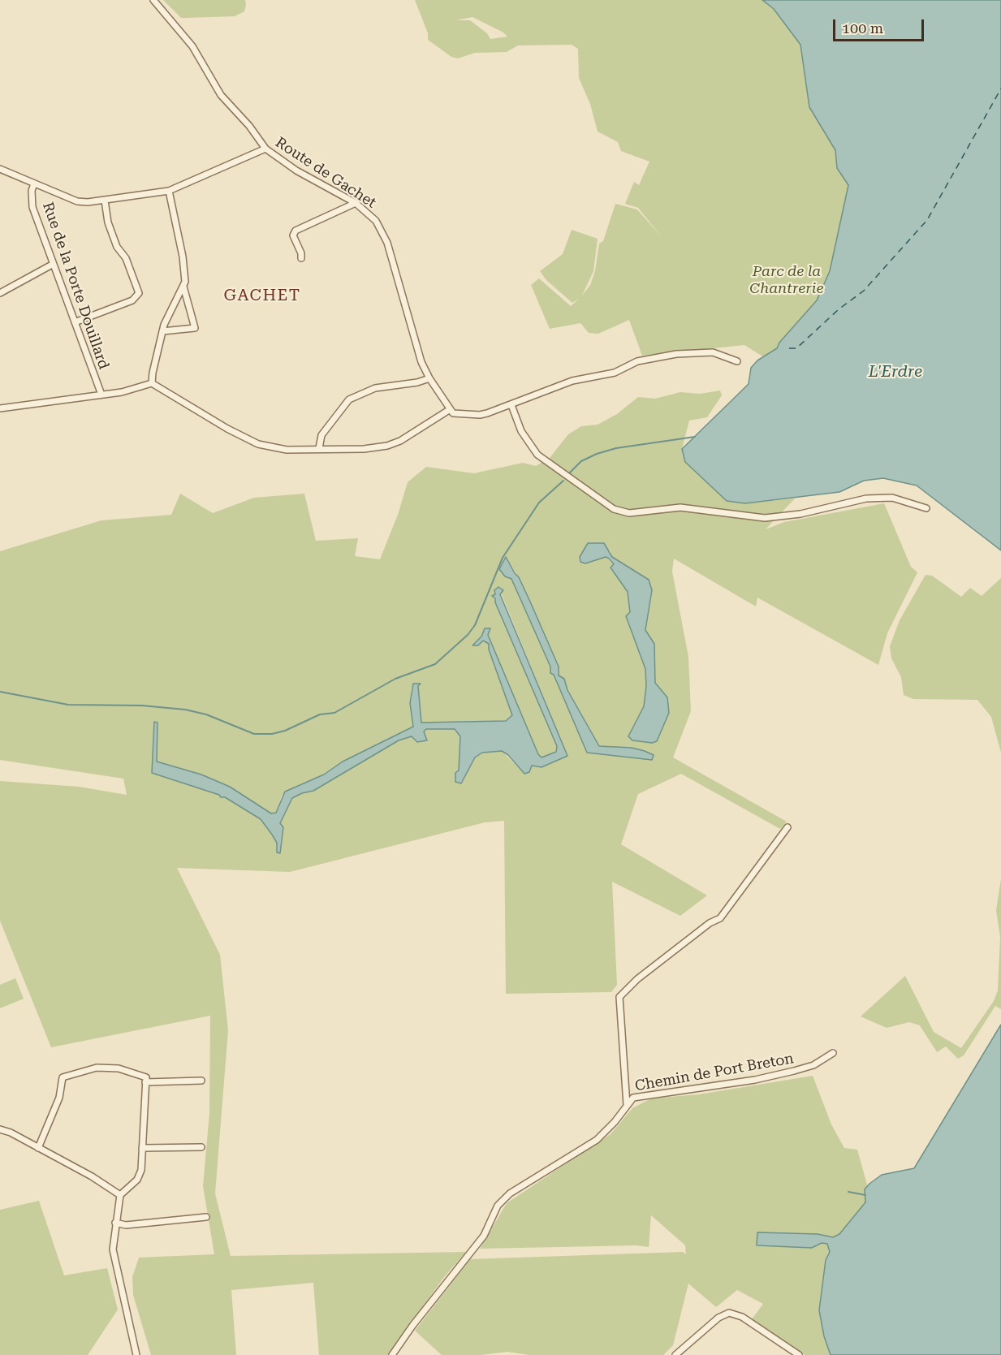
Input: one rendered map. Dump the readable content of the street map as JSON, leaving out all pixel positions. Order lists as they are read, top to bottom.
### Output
{
  "streets": {
    "street": ["Route de Gachet", "Rue de la Porte Douillard", "Chemin de Port Breton"]
  },
  "districts": ["GACHET"],
  "water": ["L'Erdre"],
  "parks": ["Parc de la Chantrerie"],
  "scale_bar": "100 m"
}
